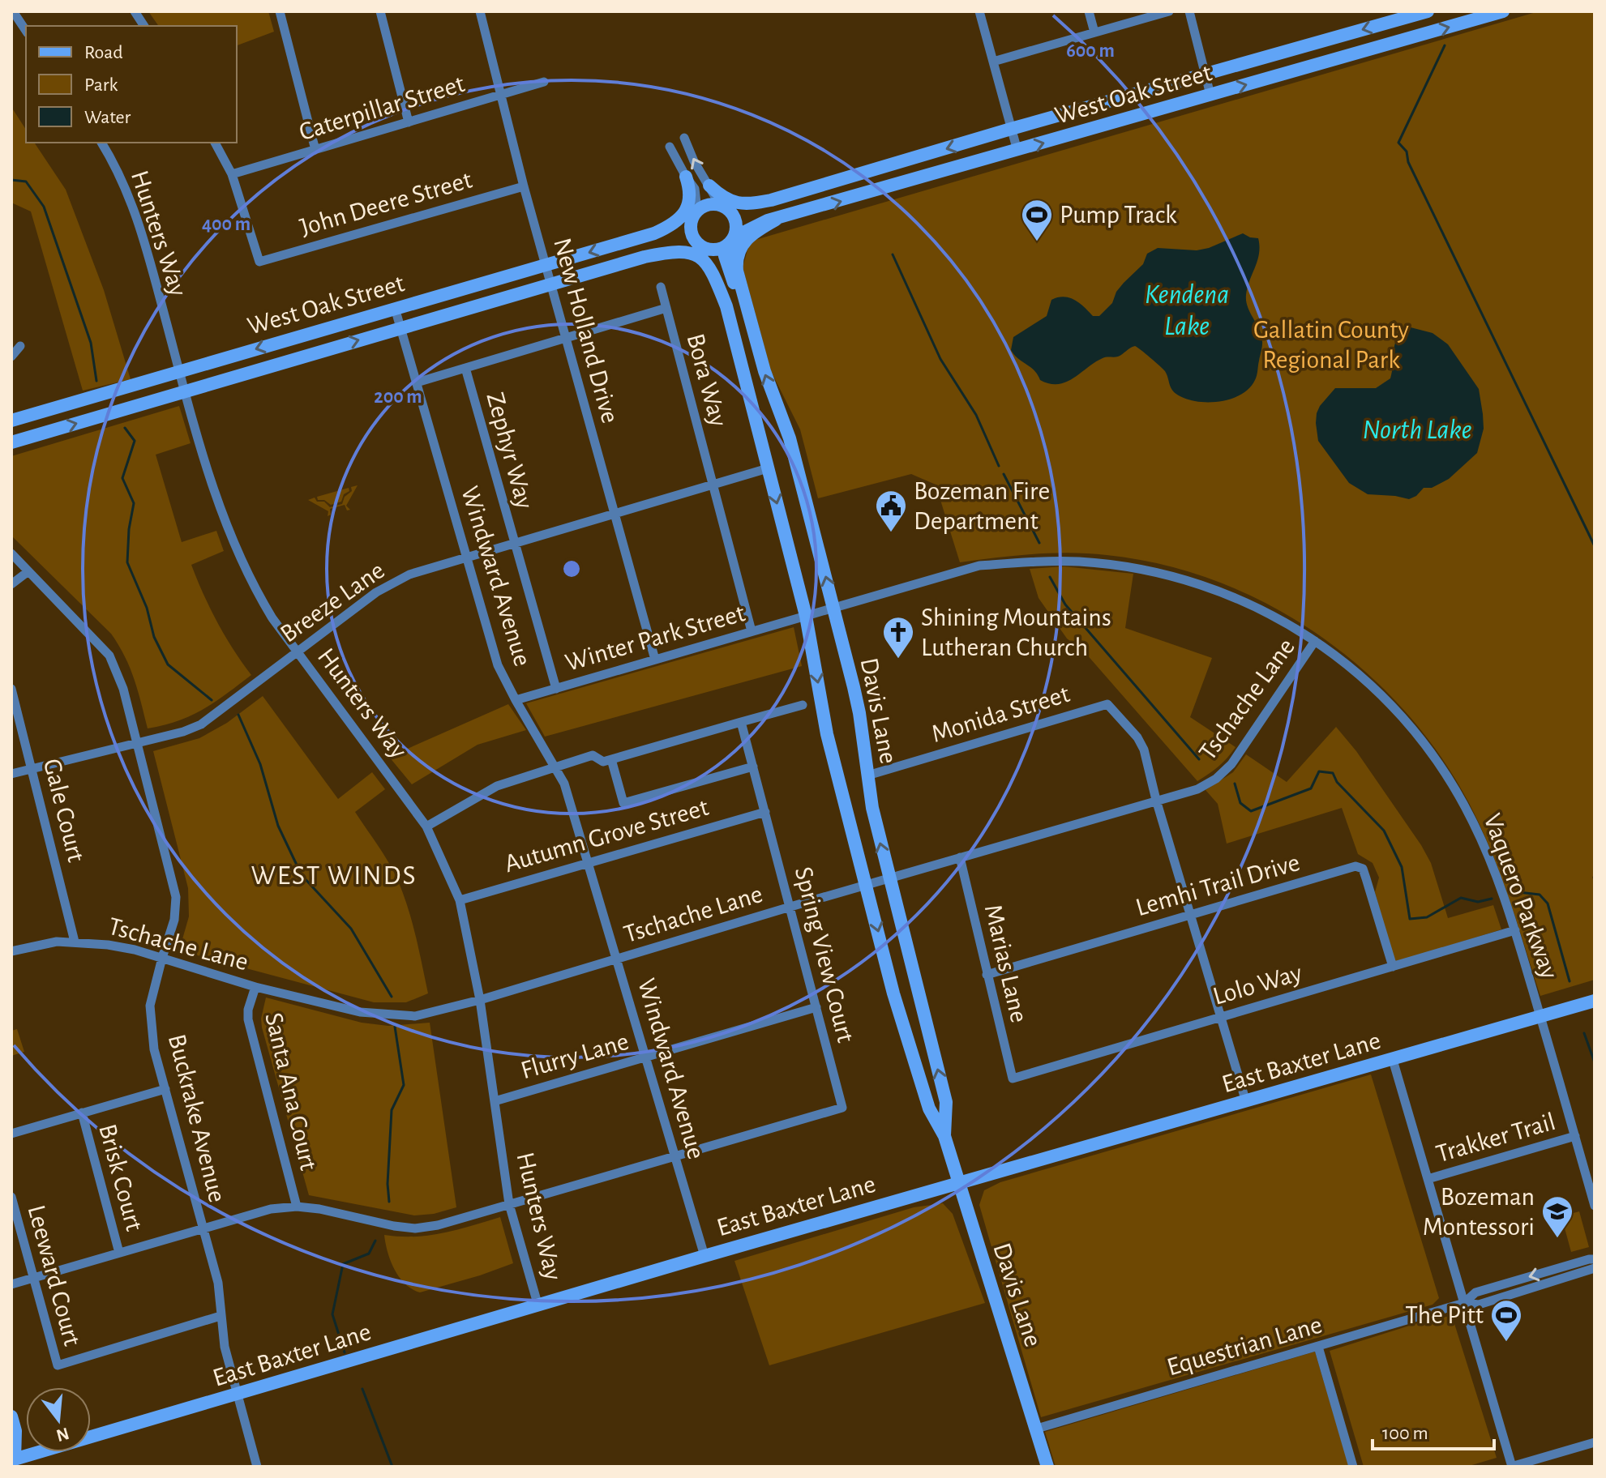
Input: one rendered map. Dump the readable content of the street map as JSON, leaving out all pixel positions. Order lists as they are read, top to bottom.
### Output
{
  "streets": {
    "main road": ["West Oak Street", "Davis Lane", "East Baxter Lane"],
    "street": [
      "Caterpillar Street",
      "John Deere Street",
      "Hunters Way",
      "New Holland Drive",
      "Bora Way",
      "Zephyr Way",
      "Windward Avenue",
      "Breeze Lane",
      "Winter Park Street",
      "Tschache Lane",
      "Monida Street",
      "Gale Court",
      "Autumn Grove Street",
      "Lemhi Trail Drive",
      "Vaquero Parkway",
      "Spring View Court",
      "Marias Lane",
      "Lolo Way",
      "Flurry Lane",
      "Santa Ana Court",
      "Buckrake Avenue",
      "Trakker Trail",
      "Brisk Court",
      "Leeward Court",
      "Equestrian Lane"
    ]
  },
  "crossings": [
    ["West Oak Street", "Hunters Way"],
    ["West Oak Street", "New Holland Drive"],
    ["West Oak Street", "Windward Avenue"],
    ["Caterpillar Street", "John Deere Street"],
    ["Caterpillar Street", "New Holland Drive"],
    ["John Deere Street", "New Holland Drive"],
    ["Hunters Way", "Breeze Lane"],
    ["Hunters Way", "Tschache Lane"],
    ["Hunters Way", "Autumn Grove Street"],
    ["Hunters Way", "Flurry Lane"],
    ["Hunters Way", "East Baxter Lane"],
    ["New Holland Drive", "Breeze Lane"],
    ["New Holland Drive", "Winter Park Street"],
    ["Bora Way", "Breeze Lane"],
    ["Bora Way", "Winter Park Street"],
    ["Zephyr Way", "Breeze Lane"],
    ["Zephyr Way", "Winter Park Street"],
    ["Windward Avenue", "Breeze Lane"],
    ["Windward Avenue", "Winter Park Street"],
    ["Windward Avenue", "Tschache Lane"],
    ["Windward Avenue", "Autumn Grove Street"],
    ["Windward Avenue", "Spring View Court"],
    ["Windward Avenue", "Flurry Lane"],
    ["Windward Avenue", "East Baxter Lane"],
    ["Breeze Lane", "Davis Lane"],
    ["Breeze Lane", "Gale Court"],
    ["Breeze Lane", "Buckrake Avenue"],
    ["Winter Park Street", "Davis Lane"],
    ["Winter Park Street", "Vaquero Parkway"],
    ["Tschache Lane", "Davis Lane"],
    ["Tschache Lane", "Monida Street"],
    ["Tschache Lane", "Gale Court"],
    ["Tschache Lane", "Vaquero Parkway"],
    ["Tschache Lane", "Spring View Court"],
    ["Tschache Lane", "Marias Lane"],
    ["Tschache Lane", "Santa Ana Court"],
    ["Tschache Lane", "Buckrake Avenue"],
    ["Davis Lane", "Monida Street"],
    ["Davis Lane", "Vaquero Parkway"],
    ["Davis Lane", "East Baxter Lane"],
    ["Davis Lane", "Equestrian Lane"],
    ["Autumn Grove Street", "Spring View Court"],
    ["Lemhi Trail Drive", "Marias Lane"],
    ["Lemhi Trail Drive", "Lolo Way"],
    ["Vaquero Parkway", "Lolo Way"],
    ["Vaquero Parkway", "East Baxter Lane"],
    ["Vaquero Parkway", "Trakker Trail"],
    ["Spring View Court", "Flurry Lane"],
    ["Marias Lane", "Lolo Way"],
    ["East Baxter Lane", "Buckrake Avenue"],
    ["Buckrake Avenue", "Leeward Court"]
  ],
  "districts": ["WEST WINDS"],
  "water": ["Kendena Lake", "North Lake"],
  "parks": ["Gallatin County Regional Park"],
  "places": {
    "sports": ["Pump Track", "The Pitt"],
    "public building": ["Bozeman Fire Department"],
    "church": ["Shining Mountains Lutheran Church"],
    "school or university": ["Bozeman Montessori"]
  },
  "legend": ["Road", "Park", "Water"],
  "scale_bar": "100 m",
  "north": "bottom",
  "rings": ["600 m", "400 m", "200 m"]
}
